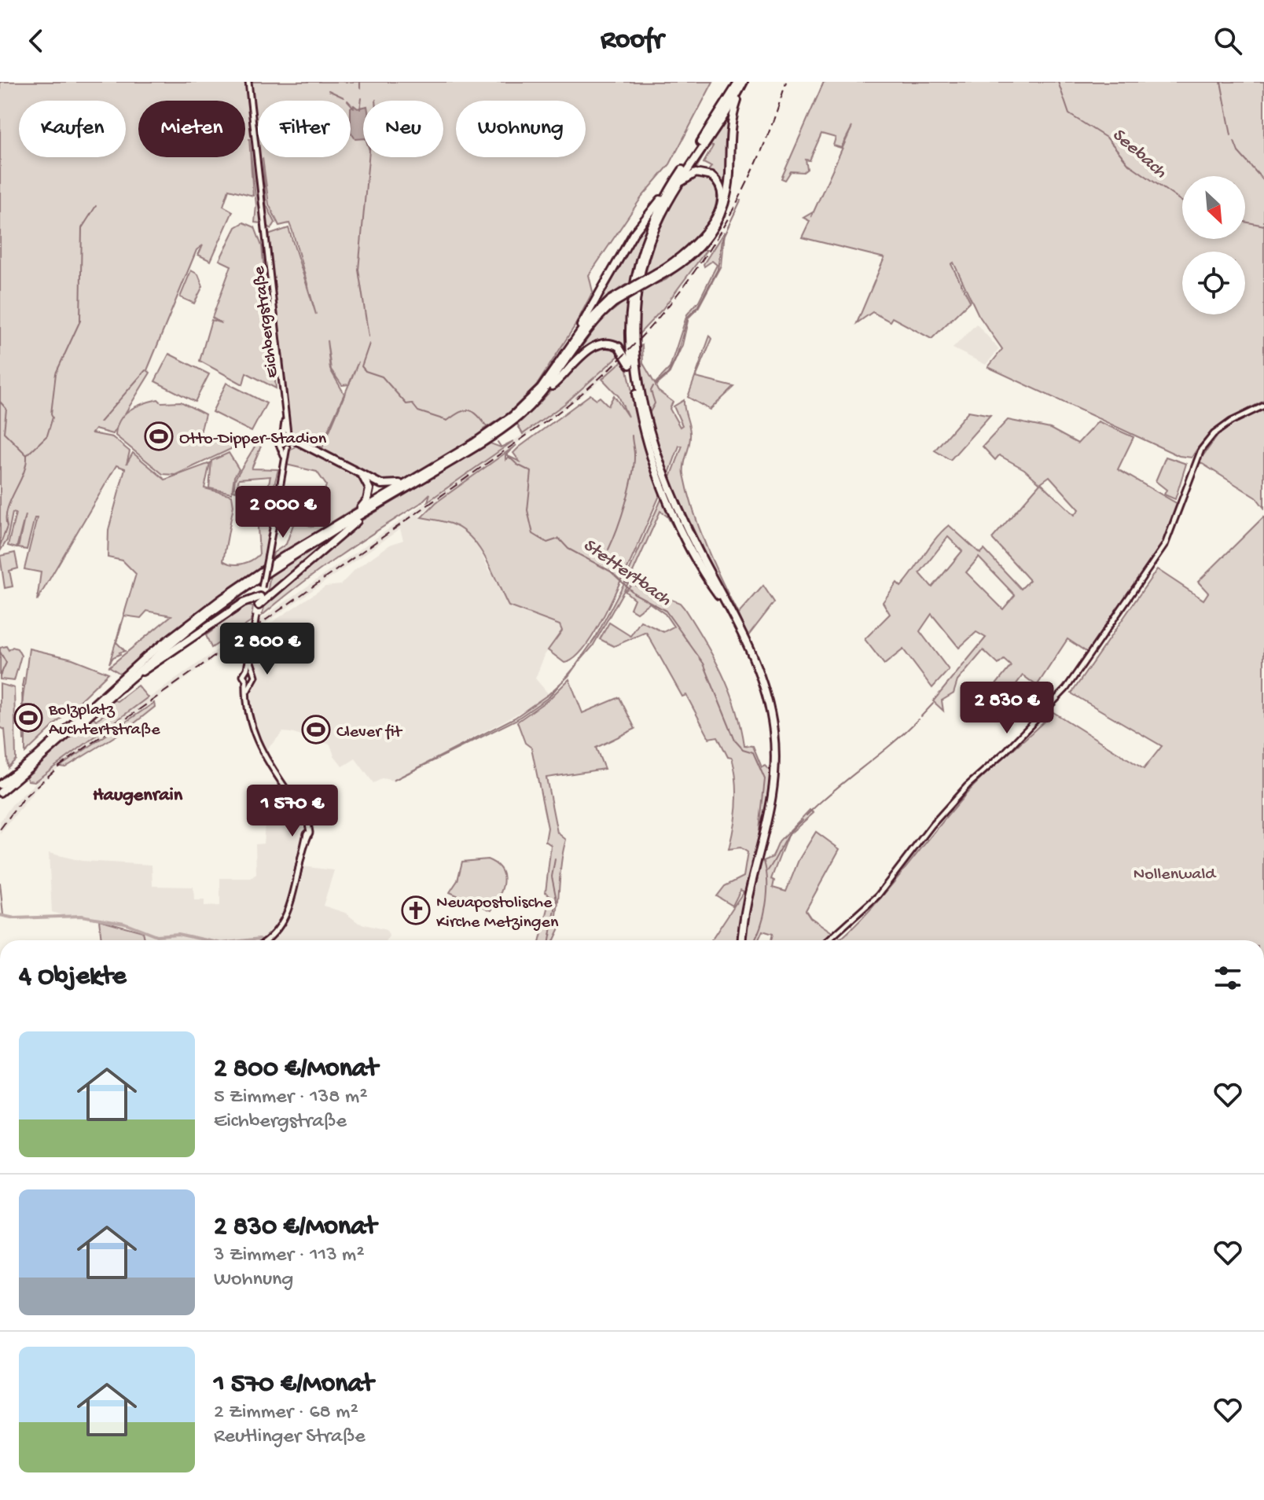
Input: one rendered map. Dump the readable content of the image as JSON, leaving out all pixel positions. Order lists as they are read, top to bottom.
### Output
{
  "streets": {
    "main road": ["Eichbergstraße"]
  },
  "districts": ["Haugenrain"],
  "water": ["Seebach", "Stettertbach"],
  "parks": ["Nollenwald"],
  "places": {
    "sports": ["Otto-Dipper-Stadion", "Bolzplatz Auchtertstraße", "Clever fit"],
    "church": ["Neuapostolische Kirche Metzingen"]
  },
  "north": "bottom right",
  "page": {
    "header": "Roofr",
    "chip": [
      "Kaufen",
      "Mieten",
      "Filter",
      "Neu",
      "Wohnung"
    ],
    "price": [
      "2 000 €",
      "2 800 €",
      "2 830 €",
      "1 570 €"
    ],
    "heading": "4 Objekte",
    "list": [
      {
        "name": "2 800 €/Monat",
        "note": "5 Zimmer · 138 m² · Eichbergstraße"
      },
      {
        "name": "2 830 €/Monat",
        "note": "3 Zimmer · 113 m² · Wohnung"
      },
      {
        "name": "1 570 €/Monat",
        "note": "2 Zimmer · 68 m² · Reutlinger Straße"
      }
    ]
  }
}
